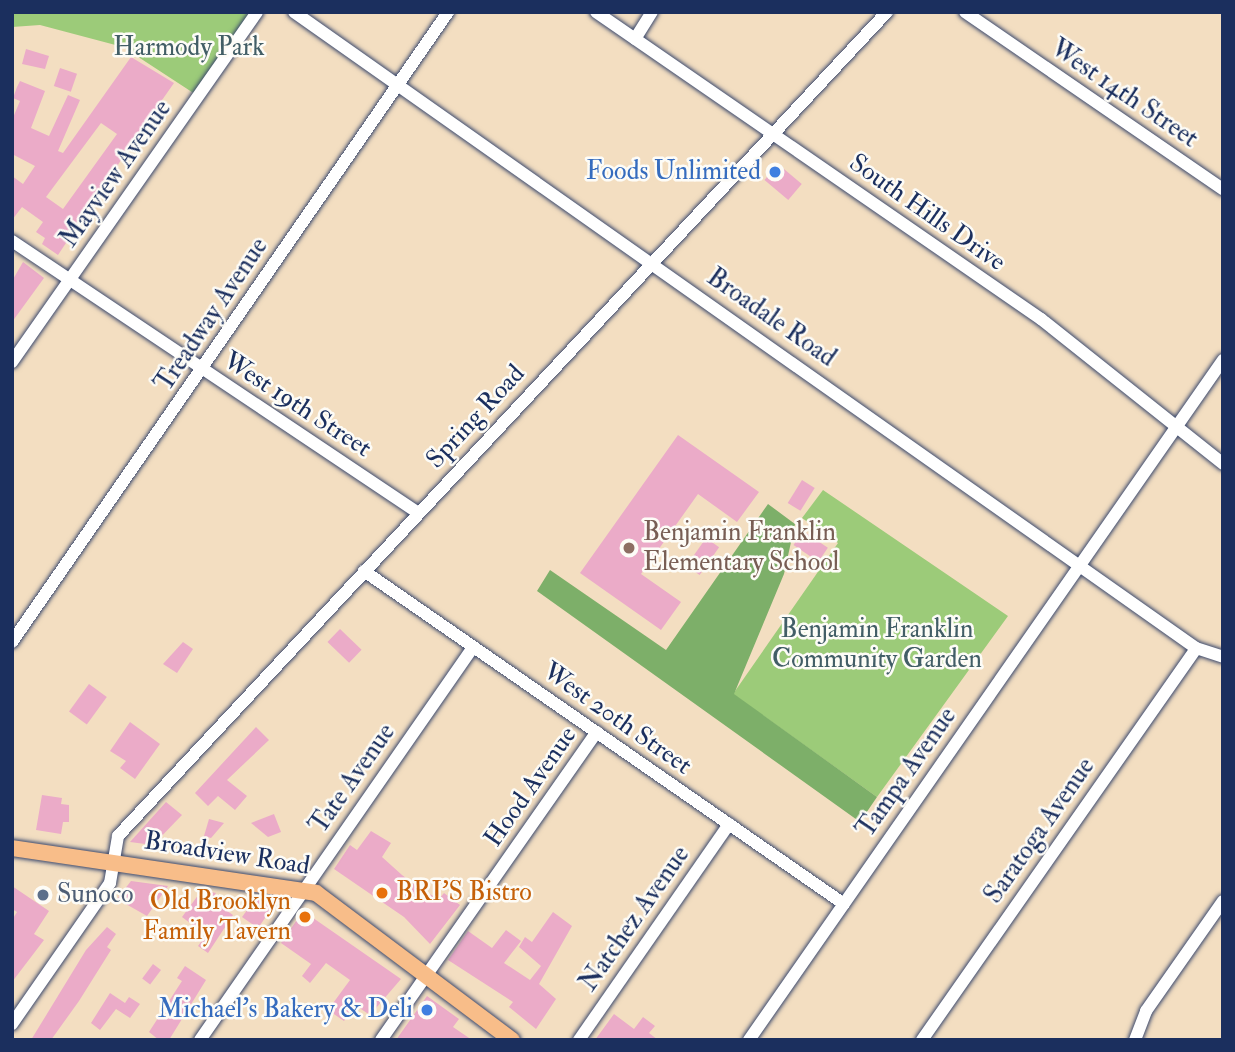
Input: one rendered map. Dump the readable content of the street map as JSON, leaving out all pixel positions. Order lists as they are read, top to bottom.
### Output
{
  "streets": {
    "main road": ["Broadview Road"],
    "street": [
      "West 14th Street",
      "Mayview Avenue",
      "South Hills Drive",
      "Treadway Avenue",
      "Broadale Road",
      "West 19th Street",
      "Spring Road",
      "West 20th Street",
      "Tampa Avenue",
      "Tate Avenue",
      "Hood Avenue",
      "Saratoga Avenue",
      "Natchez Avenue"
    ]
  },
  "crossings": [
    ["Mayview Avenue", "West 19th Street"],
    ["South Hills Drive", "Spring Road"],
    ["South Hills Drive", "Tampa Avenue"],
    ["Treadway Avenue", "Broadale Road"],
    ["Treadway Avenue", "West 19th Street"],
    ["Broadale Road", "Spring Road"],
    ["Broadale Road", "Tampa Avenue"],
    ["Broadale Road", "Saratoga Avenue"],
    ["West 19th Street", "Spring Road"],
    ["Spring Road", "West 20th Street"],
    ["Spring Road", "Broadview Road"],
    ["West 20th Street", "Tampa Avenue"],
    ["West 20th Street", "Tate Avenue"],
    ["West 20th Street", "Hood Avenue"],
    ["West 20th Street", "Natchez Avenue"],
    ["Tate Avenue", "Broadview Road"],
    ["Hood Avenue", "Broadview Road"]
  ],
  "parks": ["Harmody Park", "Benjamin Franklin Community Garden"],
  "places": [
    "Foods Unlimited",
    "Benjamin Franklin Elementary School",
    "BRI'S Bistro",
    "Sunoco",
    "Old Brooklyn Family Tavern",
    "Michael's Bakery & Deli"
  ]
}
